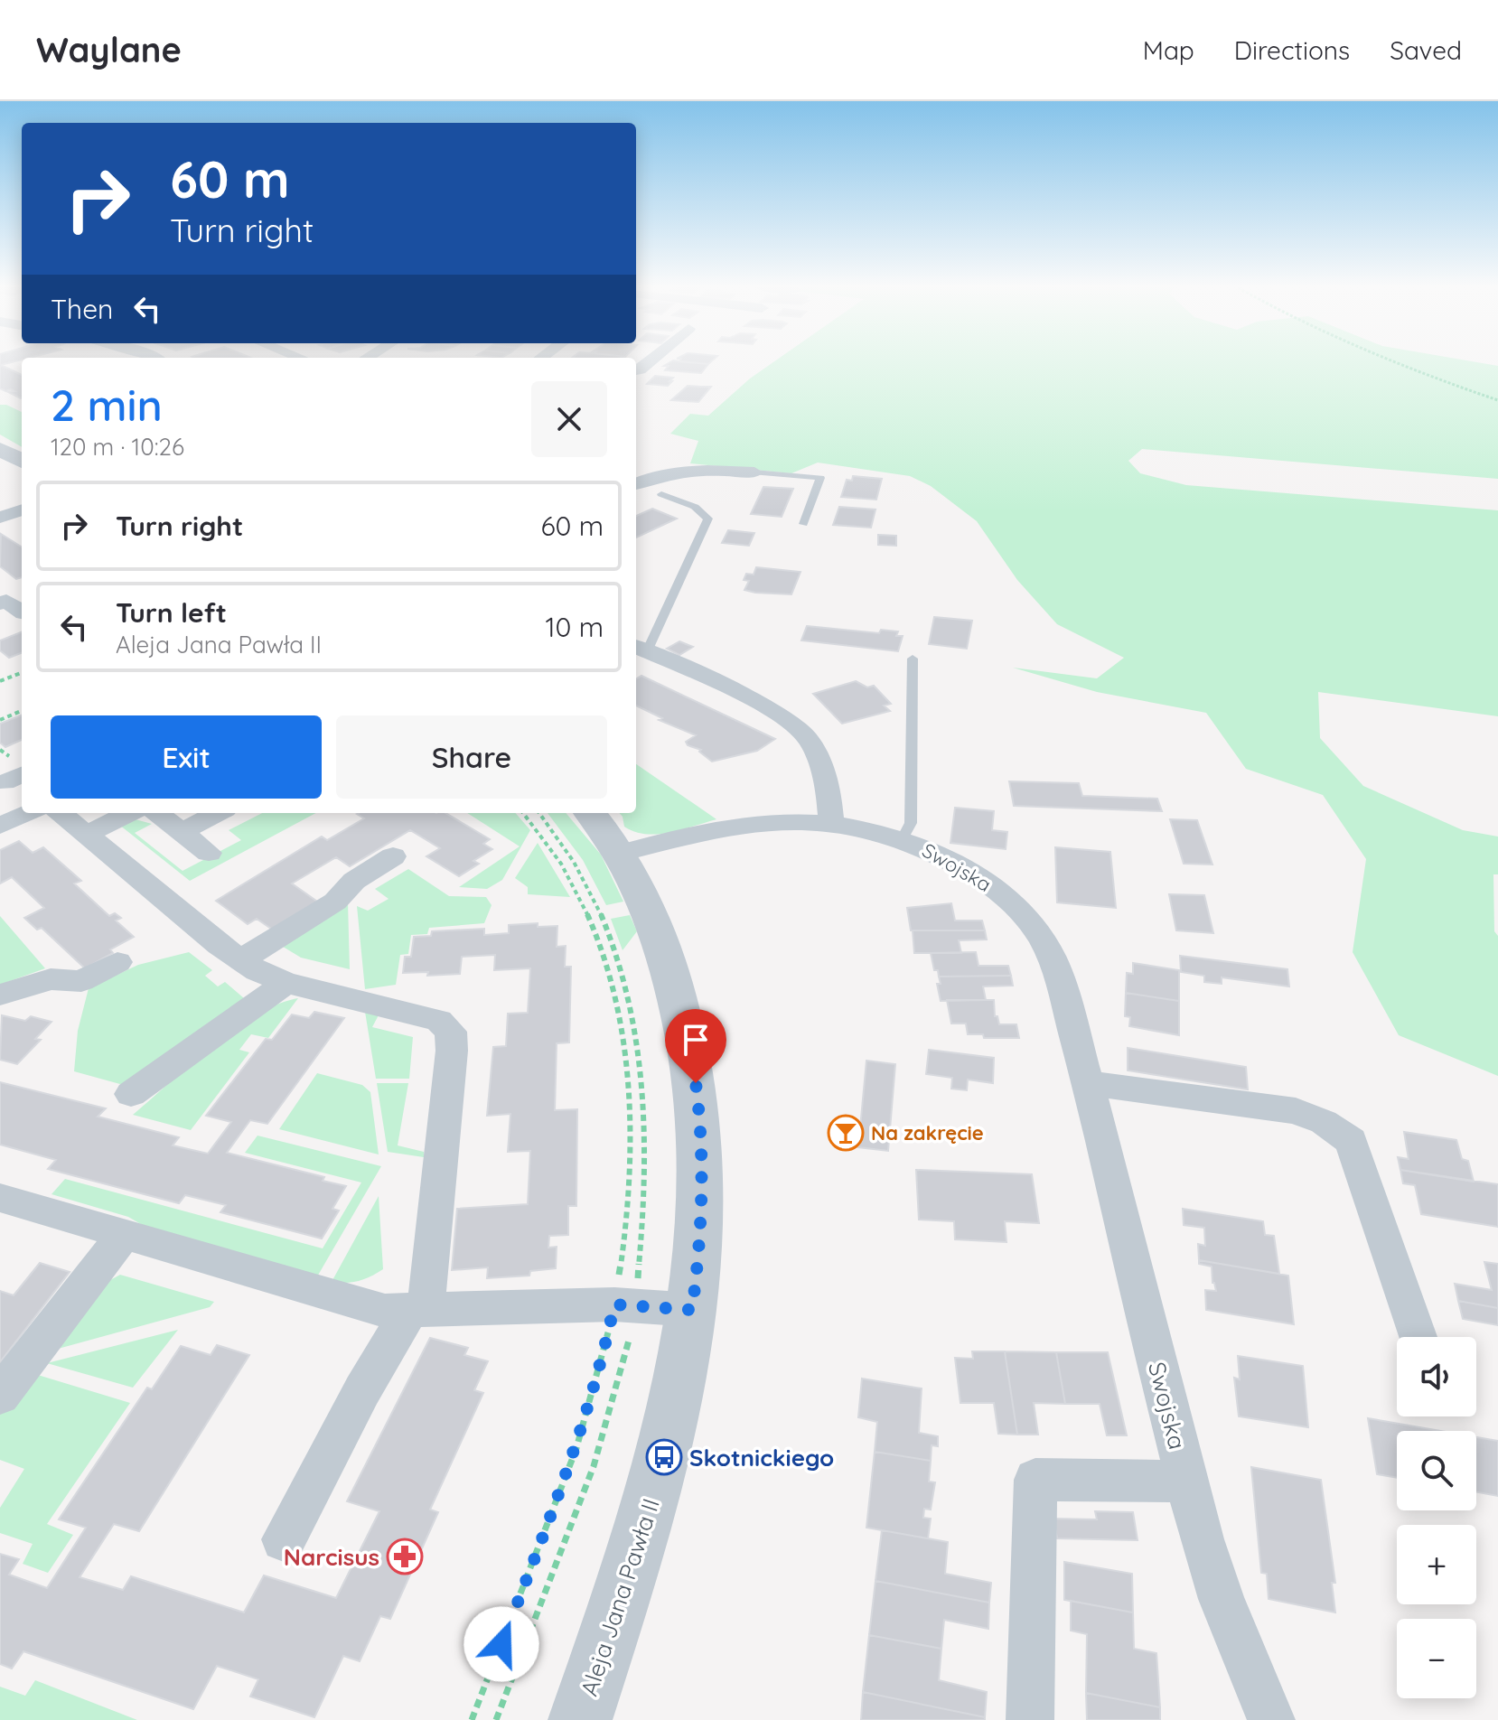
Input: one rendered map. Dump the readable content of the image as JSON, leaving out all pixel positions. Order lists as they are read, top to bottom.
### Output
{
  "streets": {
    "street": ["Swojska", "Aleja Jana Pawła II"]
  },
  "crossings": [
    ["Swojska", "Aleja Jana Pawła II"]
  ],
  "places": {
    "bar": ["Na zakręcie"],
    "bus stop": ["Skotnickiego"],
    "pharmacy": ["Narcisus"]
  },
  "page": {
    "header": "Waylane",
    "nav": ["Map", "Directions", "Saved"],
    "turn": ["60 m", "Turn right"],
    "then": "Then",
    "heading": ["2 min", "120 m · 10:26"],
    "list": [
      {
        "name": "Turn right",
        "value": "60 m"
      },
      {
        "name": "Turn left",
        "note": "Aleja Jana Pawła II",
        "value": "10 m"
      }
    ],
    "buttons": ["Exit", "Share"],
    "map_buttons": ["+", "−"]
  }
}
